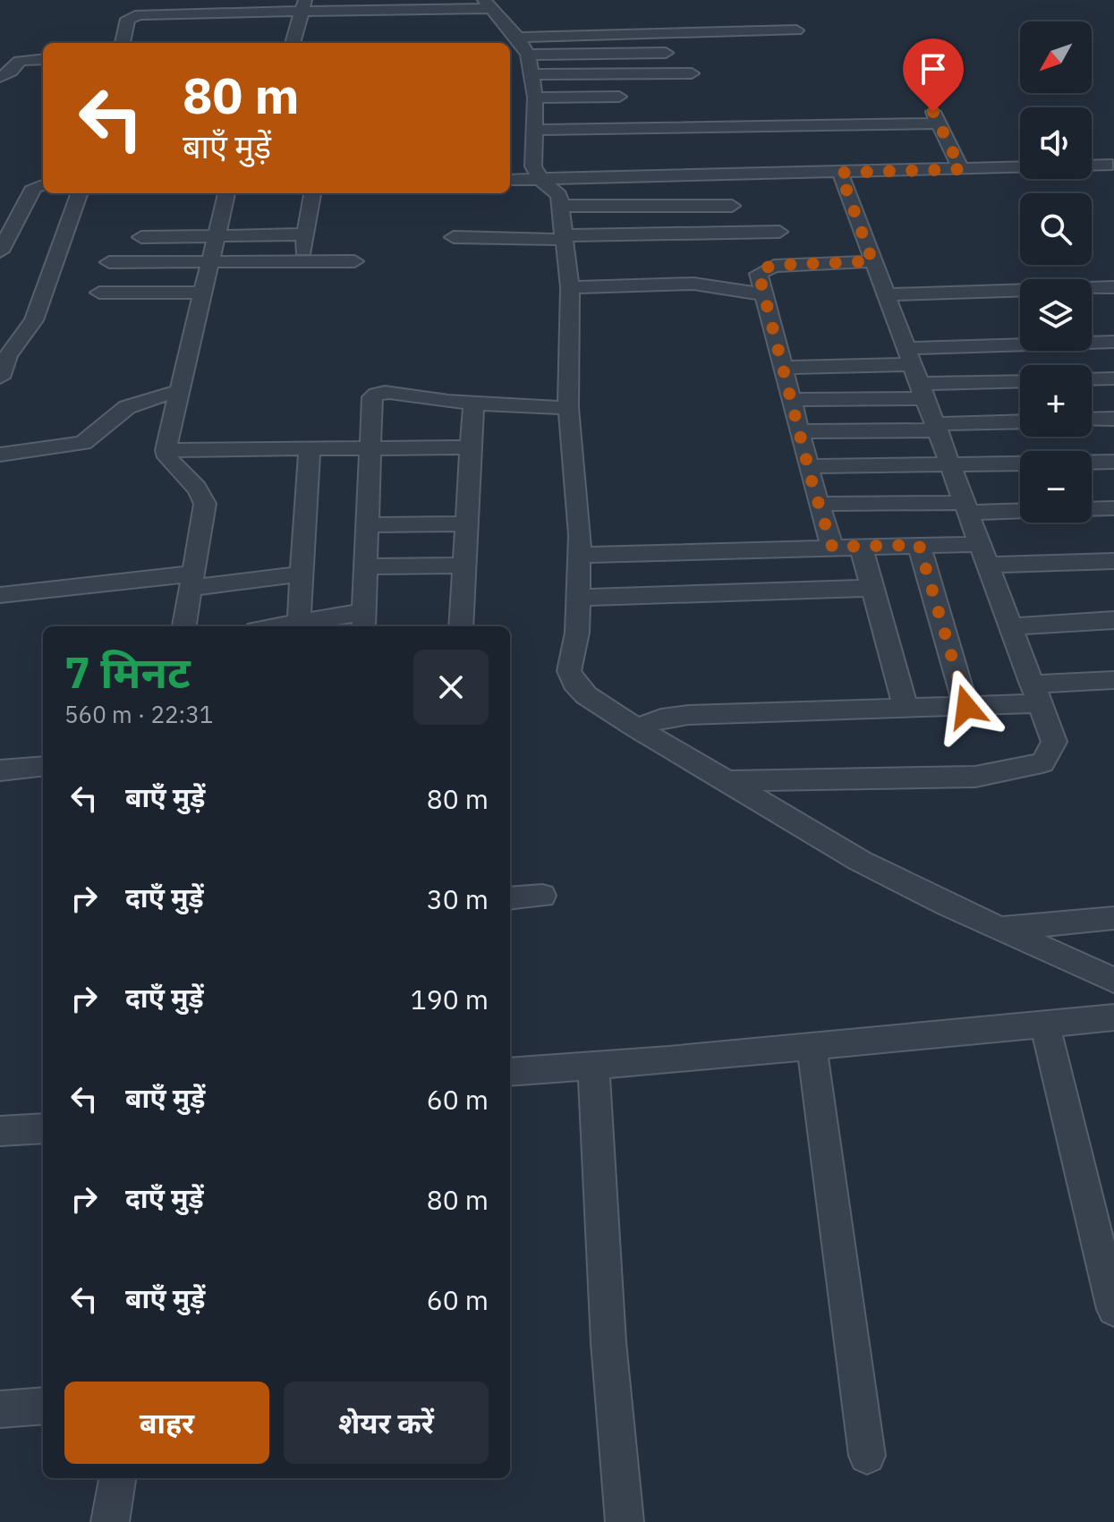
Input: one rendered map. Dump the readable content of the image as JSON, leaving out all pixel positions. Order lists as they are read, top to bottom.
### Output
{
  "north": "bottom left",
  "page": {
    "map_buttons": ["+", "−"],
    "turn": ["80 m", "बाएँ मुड़ें"],
    "heading": ["7 मिनट", "560 m · 22:31"],
    "list": [
      {
        "name": "बाएँ मुड़ें",
        "value": "80 m"
      },
      {
        "name": "दाएँ मुड़ें",
        "value": "30 m"
      },
      {
        "name": "दाएँ मुड़ें",
        "value": "190 m"
      },
      {
        "name": "बाएँ मुड़ें",
        "value": "60 m"
      },
      {
        "name": "दाएँ मुड़ें",
        "value": "80 m"
      },
      {
        "name": "बाएँ मुड़ें",
        "value": "60 m"
      }
    ],
    "buttons": ["बाहर", "शेयर करें"]
  }
}
